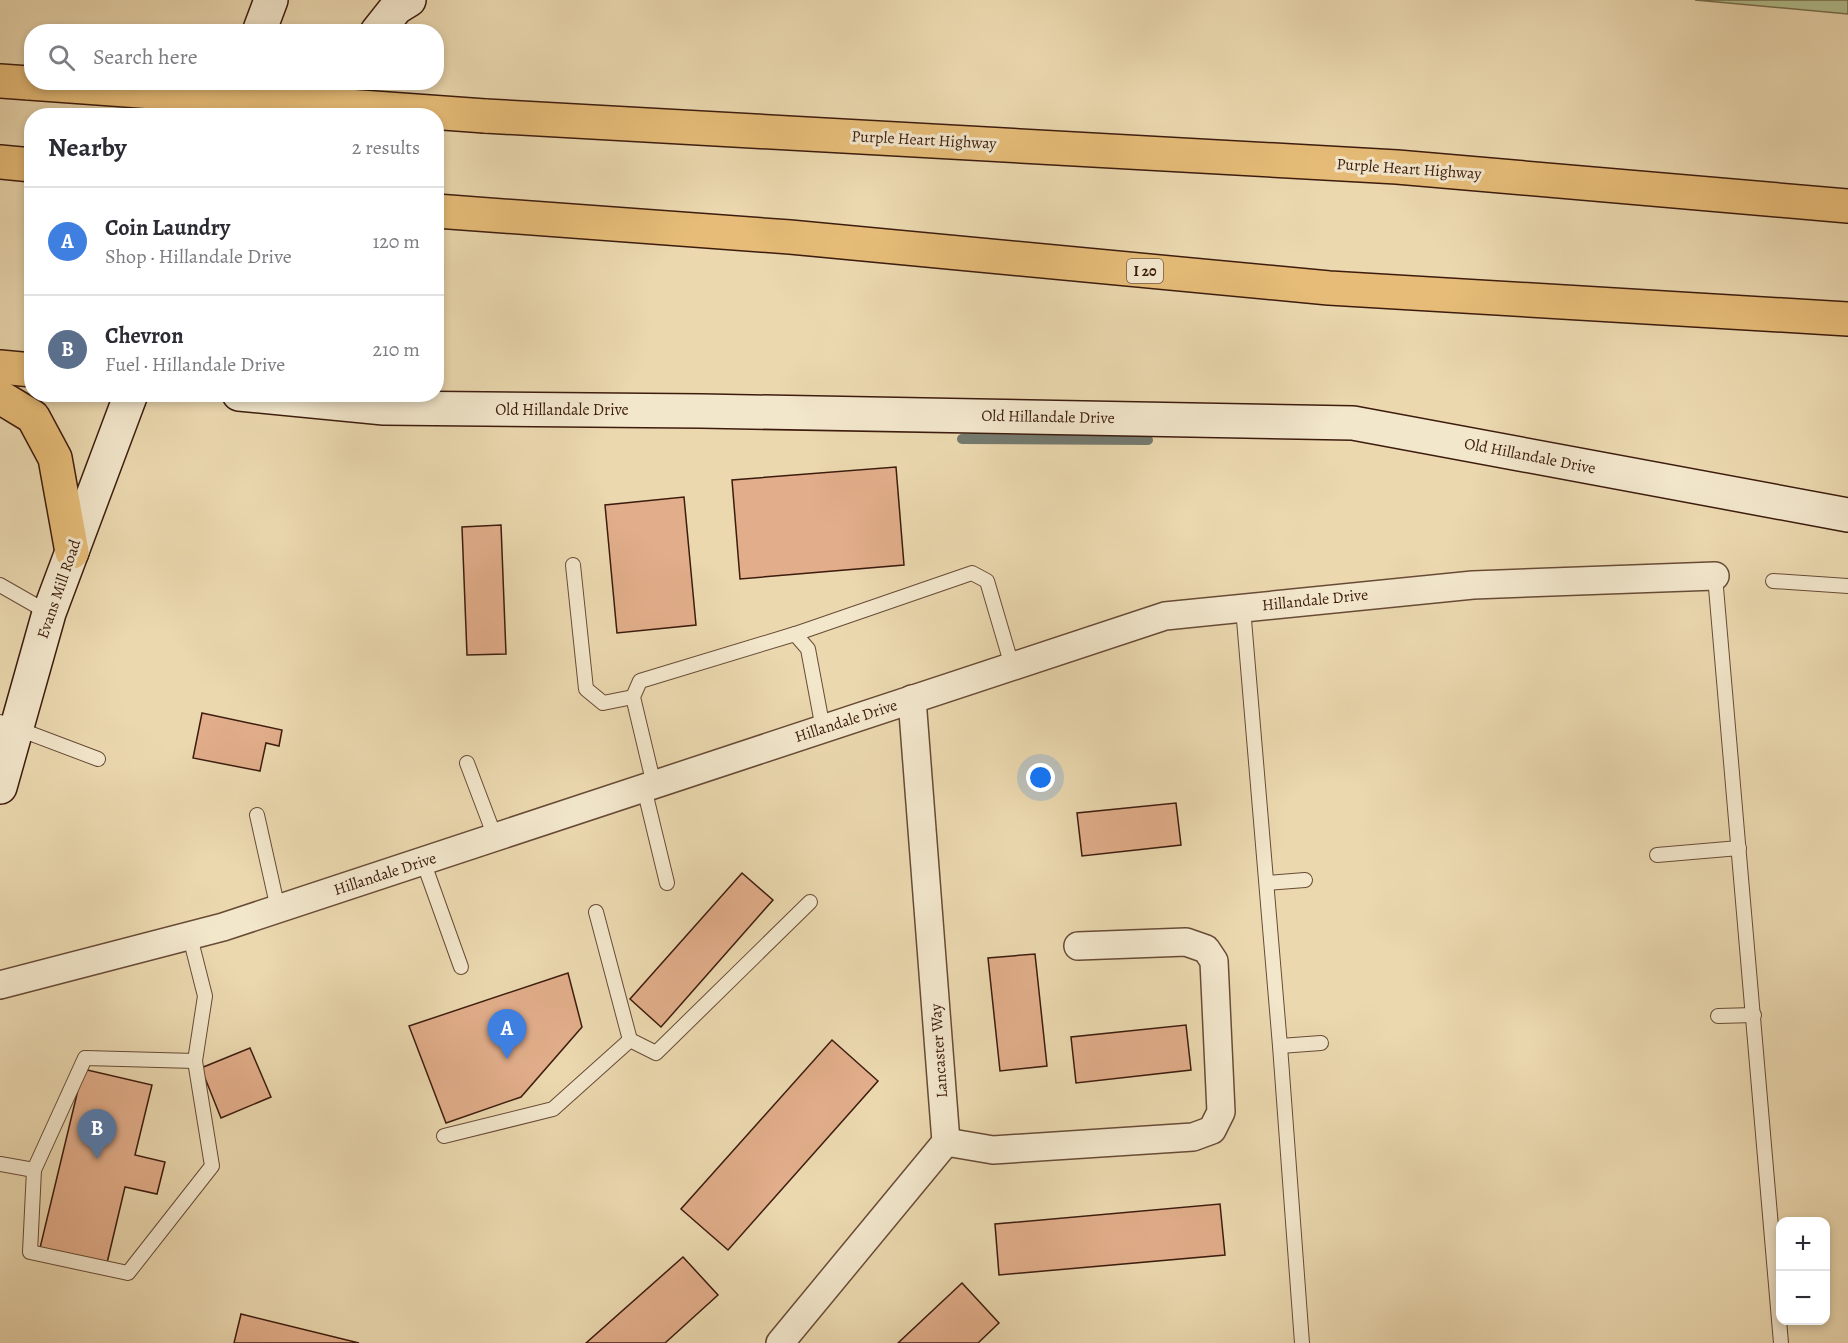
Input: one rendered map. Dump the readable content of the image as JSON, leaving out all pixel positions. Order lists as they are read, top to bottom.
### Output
{
  "streets": {
    "highway": ["Purple Heart Highway", "I 20"],
    "main road": ["Old Hillandale Drive", "Evans Mill Road"],
    "street": ["Hillandale Drive", "Lancaster Way"]
  },
  "crossings": [
    ["Hillandale Drive", "Lancaster Way"]
  ],
  "page": {
    "search": "Search here",
    "heading": ["Nearby", "2 results"],
    "list": [
      {
        "mark": "A",
        "name": "Coin Laundry",
        "note": "Shop · Hillandale Drive",
        "value": "120 m"
      },
      {
        "mark": "B",
        "name": "Chevron",
        "note": "Fuel · Hillandale Drive",
        "value": "210 m"
      }
    ],
    "pins": ["A", "B"],
    "map_buttons": ["+", "−"]
  }
}
